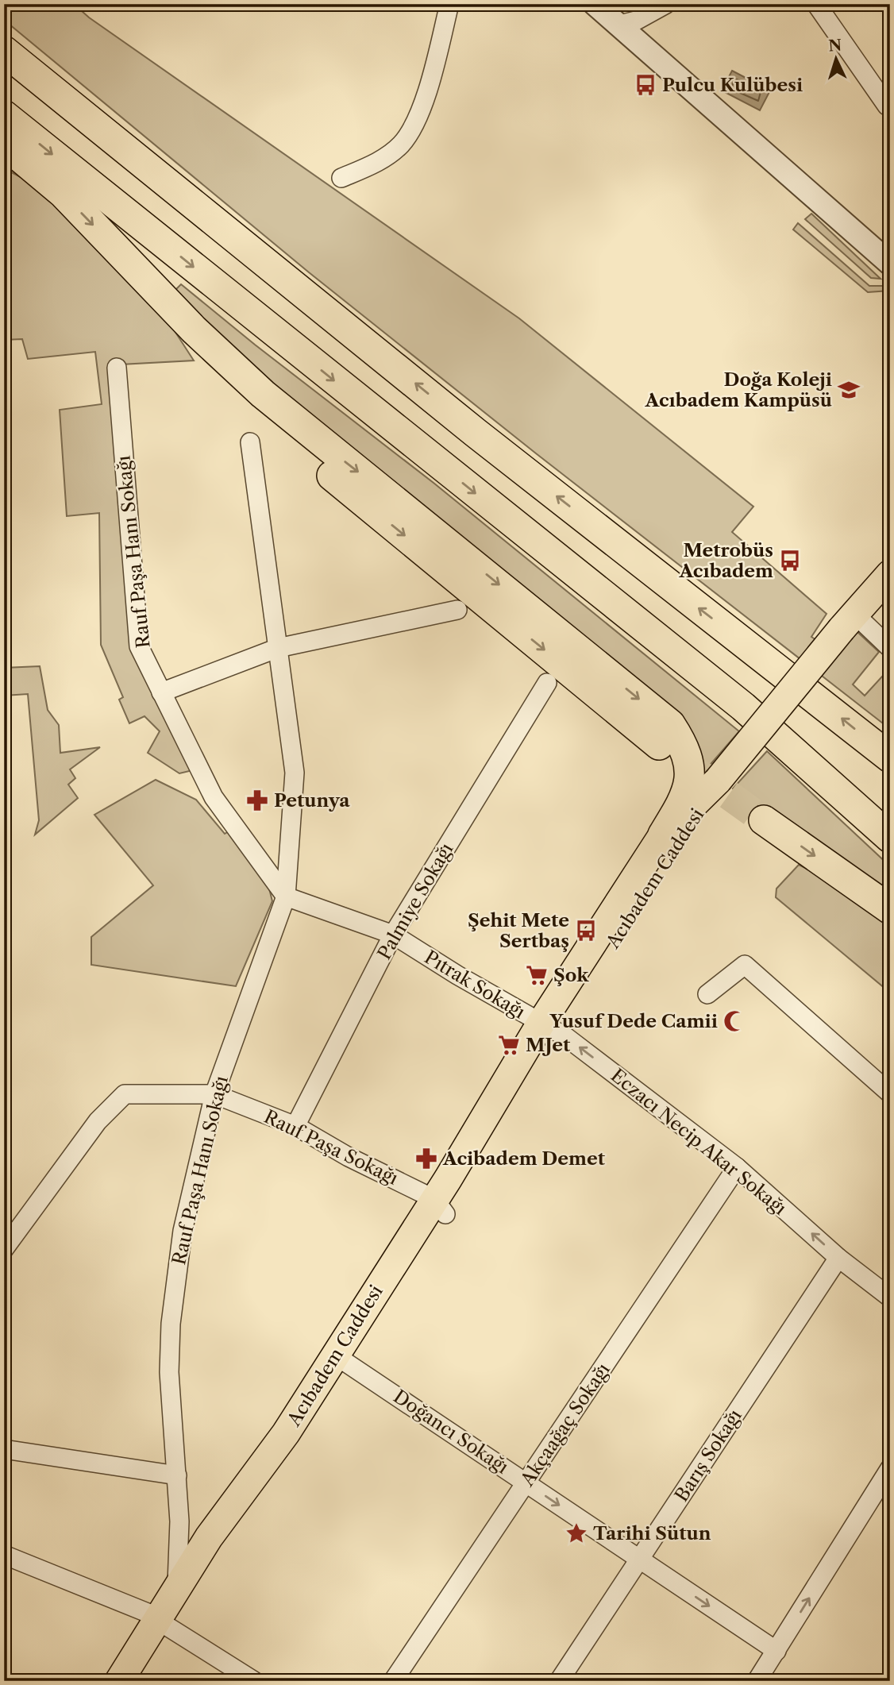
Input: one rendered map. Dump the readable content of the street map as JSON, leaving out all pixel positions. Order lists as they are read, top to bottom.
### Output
{
  "streets": {
    "main road": ["Acıbadem Caddesi"],
    "street": [
      "Rauf Paşa Hanı Sokağı",
      "Palmiye Sokağı",
      "Pıtrak Sokağı",
      "Eczacı Necip Akar Sokağı",
      "Rauf Paşa Sokağı",
      "Akçaağaç Sokağı",
      "Doğancı Sokağı",
      "Barış Sokağı"
    ]
  },
  "crossings": [
    ["Rauf Paşa Hanı Sokağı", "Acıbadem Caddesi"],
    ["Rauf Paşa Hanı Sokağı", "Pıtrak Sokağı"],
    ["Rauf Paşa Hanı Sokağı", "Rauf Paşa Sokağı"],
    ["Acıbadem Caddesi", "Pıtrak Sokağı"],
    ["Acıbadem Caddesi", "Eczacı Necip Akar Sokağı"],
    ["Acıbadem Caddesi", "Rauf Paşa Sokağı"],
    ["Acıbadem Caddesi", "Doğancı Sokağı"],
    ["Palmiye Sokağı", "Pıtrak Sokağı"],
    ["Palmiye Sokağı", "Rauf Paşa Sokağı"],
    ["Pıtrak Sokağı", "Eczacı Necip Akar Sokağı"],
    ["Eczacı Necip Akar Sokağı", "Akçaağaç Sokağı"],
    ["Eczacı Necip Akar Sokağı", "Barış Sokağı"],
    ["Akçaağaç Sokağı", "Doğancı Sokağı"],
    ["Doğancı Sokağı", "Barış Sokağı"]
  ],
  "one_way": ["Eczacı Necip Akar Sokağı", "Doğancı Sokağı"],
  "places": {
    "bus stop": ["Pulcu Kulübesi", "Metrobüs Acıbadem", "Şehit Mete Sertbaş"],
    "school or university": ["Doğa Koleji Acıbadem Kampüsü"],
    "pharmacy": ["Petunya", "Acibadem Demet"],
    "supermarket": ["Şok", "MJet"],
    "mosque": ["Yusuf Dede Camii"],
    "place": ["Tarihi Sütun"]
  },
  "north": "top"
}
